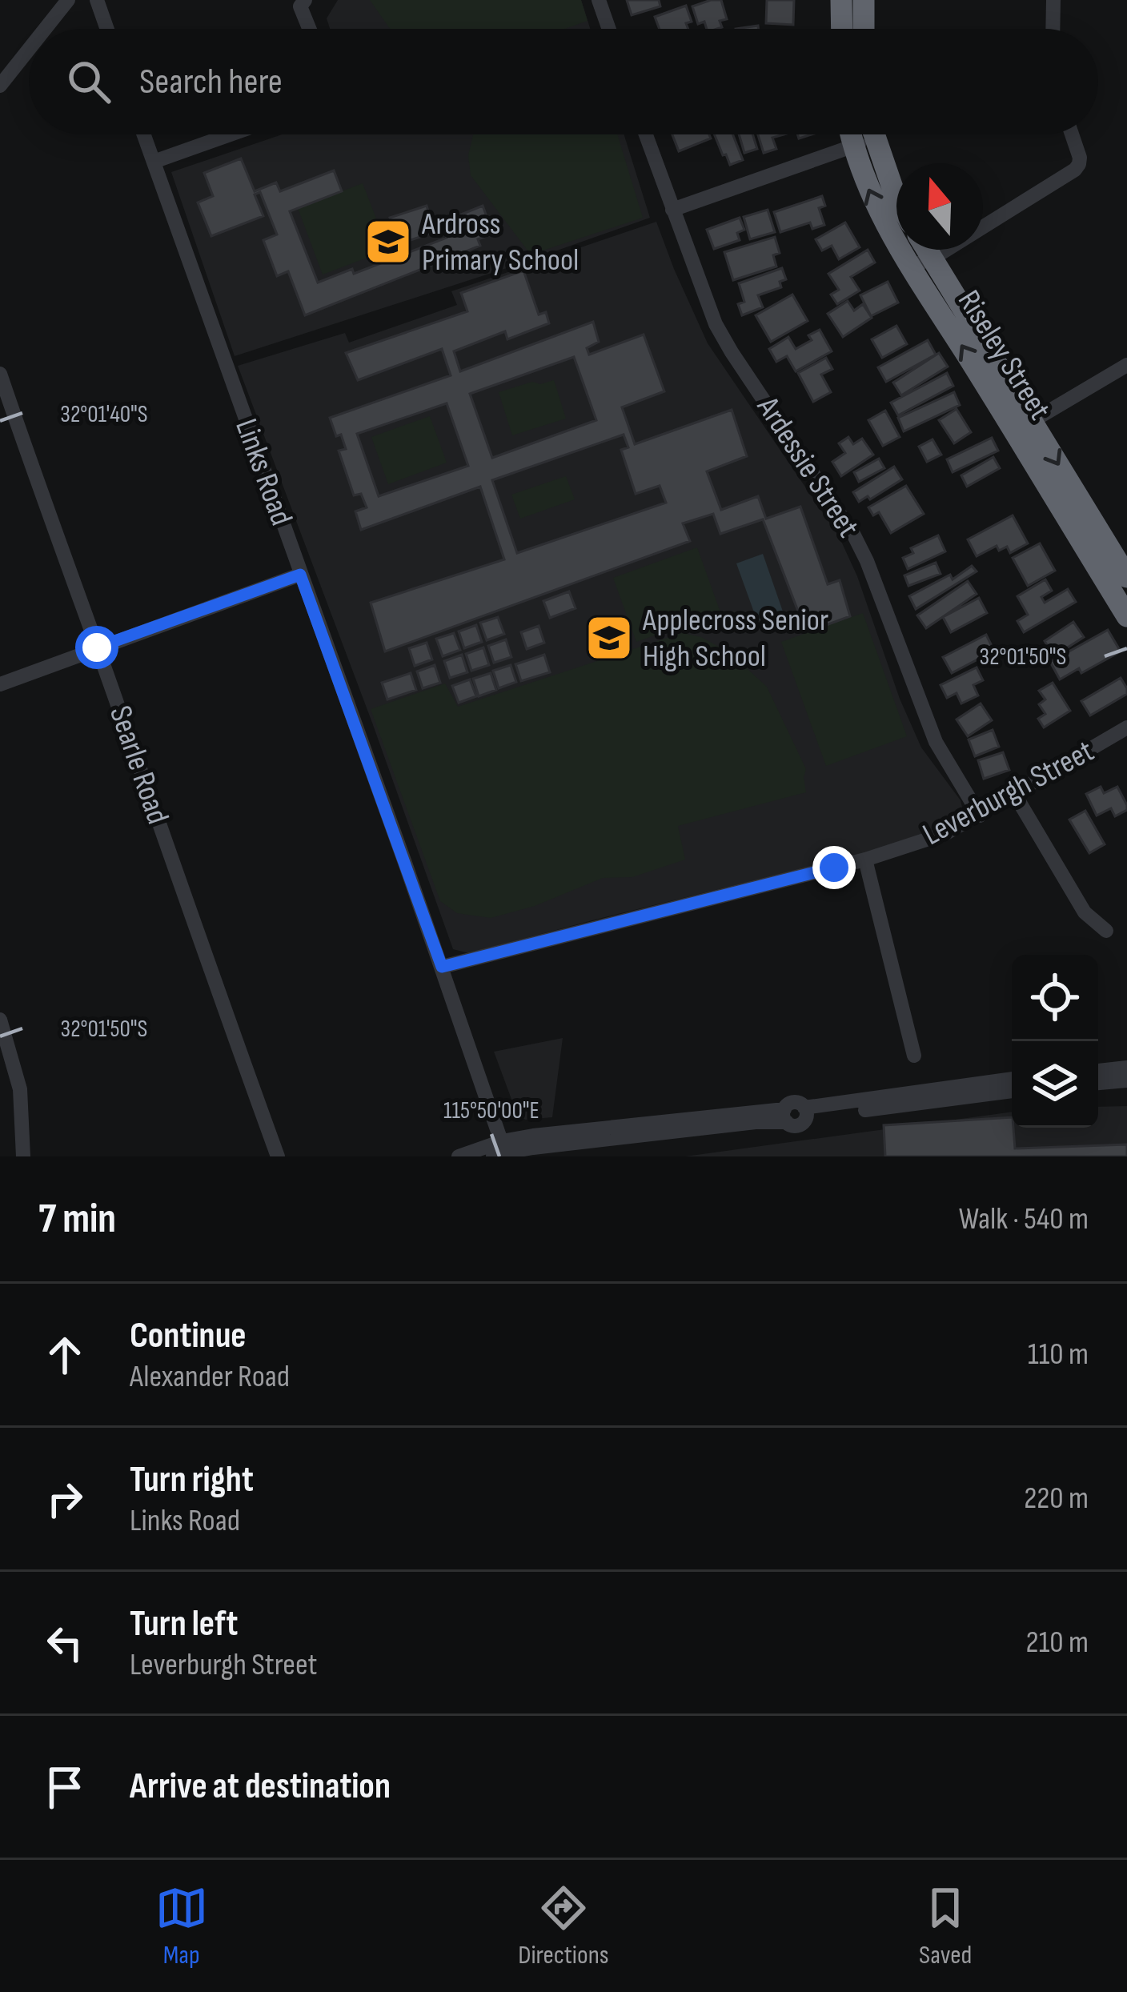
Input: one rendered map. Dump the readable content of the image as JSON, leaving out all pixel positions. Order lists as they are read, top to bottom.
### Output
{
  "streets": {
    "highway": ["Riseley Street"],
    "street": [
      "Ardessie Street",
      "Links Road",
      "Searle Road",
      "Leverburgh Street"
    ]
  },
  "crossings": [
    ["Ardessie Street", "Leverburgh Street"],
    ["Links Road", "Leverburgh Street"]
  ],
  "places": {
    "school or university": ["Ardross Primary School", "Applecross Senior High School"]
  },
  "north": "top",
  "page": {
    "search": "Search here",
    "heading": ["7 min", "Walk · 540 m"],
    "list": [
      ["Continue", "Alexander Road", "110 m"],
      ["Turn right", "Links Road", "220 m"],
      ["Turn left", "Leverburgh Street", "210 m"],
      "Arrive at destination"
    ],
    "nav": ["Map", "Directions", "Saved"]
  },
  "coordinates": ["32°01'40\"S", "32°01'50\"S", "115°50'00\"E"]
}
